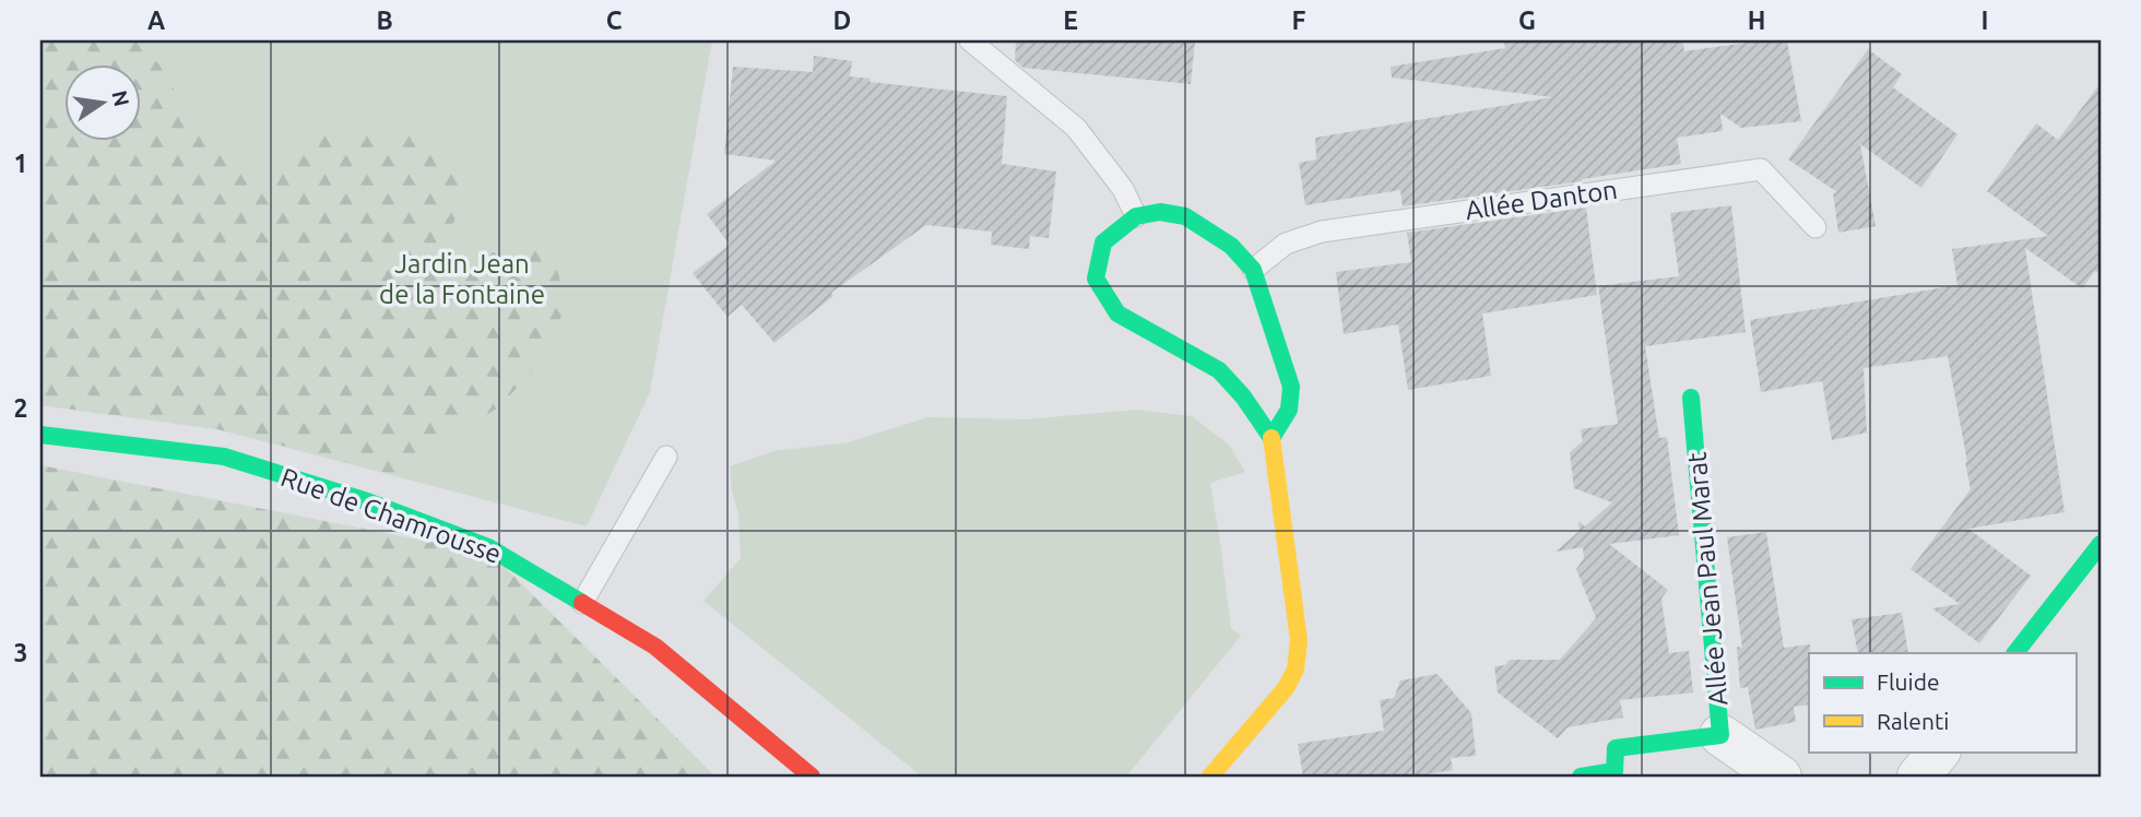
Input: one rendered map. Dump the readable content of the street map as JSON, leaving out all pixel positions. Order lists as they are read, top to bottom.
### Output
{
  "streets": {
    "street": ["Rue de Chamrousse", "Allée Jean Paul Marat"],
    "lane": ["Allée Danton"]
  },
  "parks": ["Jardin Jean de la Fontaine"],
  "legend": ["Fluide", "Ralenti"],
  "north": "right",
  "grid": {
    "columns": [
      "A",
      "B",
      "C",
      "D",
      "E",
      "F",
      "G",
      "H",
      "I"
    ],
    "rows": ["1", "2", "3"]
  }
}
